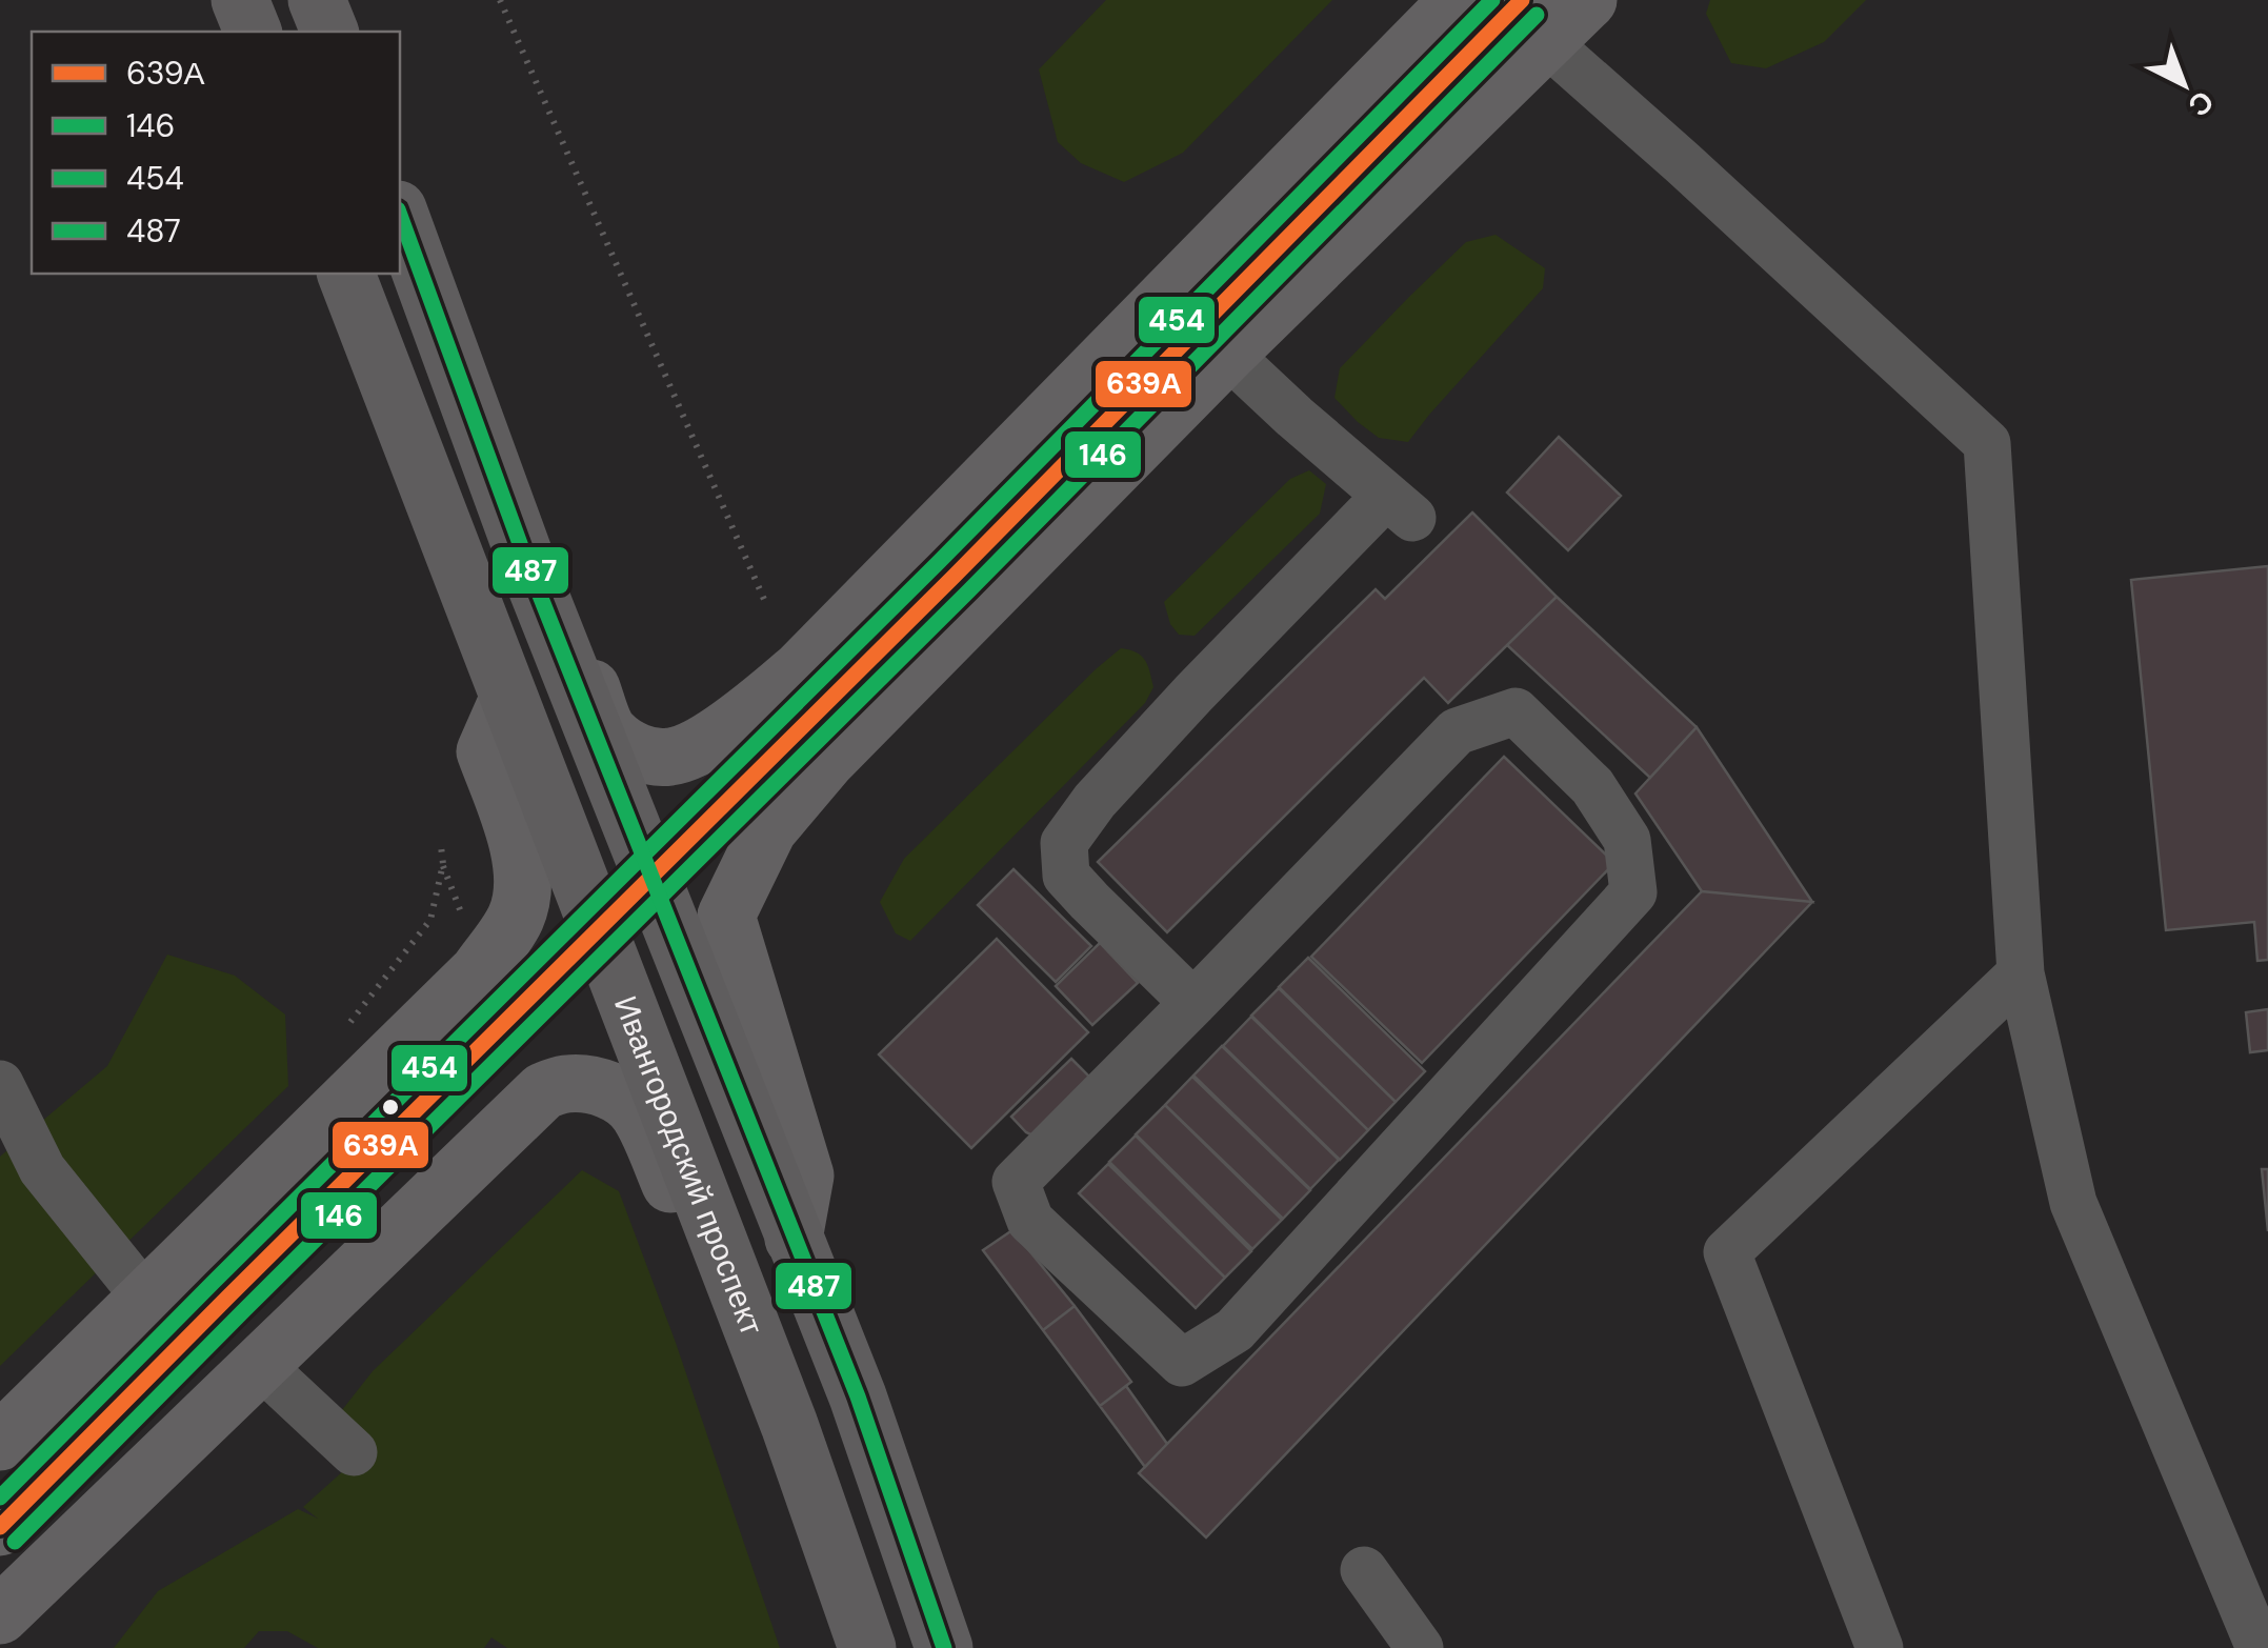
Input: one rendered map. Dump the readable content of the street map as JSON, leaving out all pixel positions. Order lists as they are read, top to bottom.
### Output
{
  "streets": {
    "highway": ["Ивангородский проспект"]
  },
  "lines": [
    "transit line 639А",
    "transit line 454",
    "transit line 146",
    "transit line 487"
  ],
  "legend": [
    "639А",
    "146",
    "454",
    "487"
  ],
  "north": "bottom right"
}
